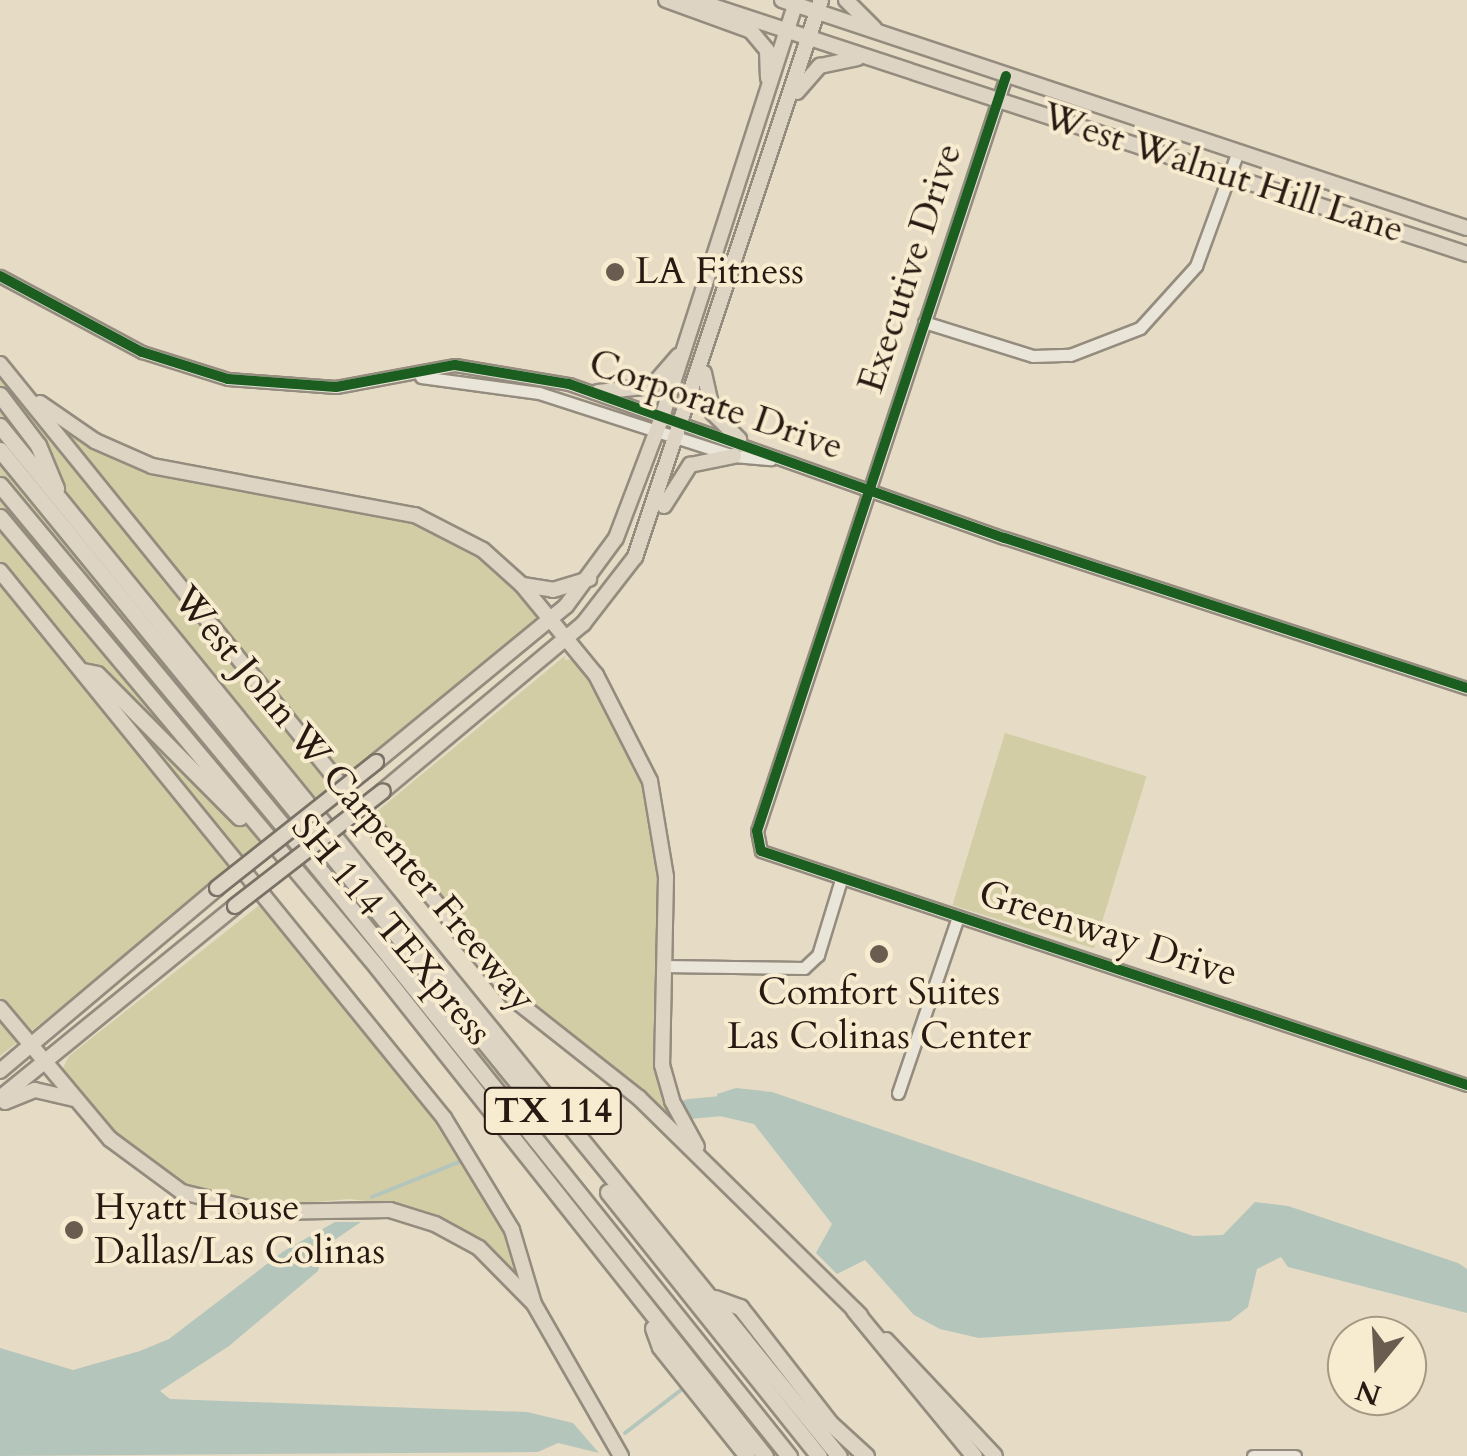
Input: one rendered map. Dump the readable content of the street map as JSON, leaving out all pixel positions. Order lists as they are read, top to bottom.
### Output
{
  "streets": {
    "highway": ["West John W Carpenter Freeway", "SH 114 TEXpress", "TX 114"],
    "main road": ["West Walnut Hill Lane"],
    "street": ["Executive Drive", "Corporate Drive", "Greenway Drive"]
  },
  "crossings": [
    ["West Walnut Hill Lane", "Executive Drive"],
    ["Executive Drive", "Corporate Drive"],
    ["Executive Drive", "Greenway Drive"]
  ],
  "places": ["LA Fitness", "Comfort Suites Las Colinas Center", "Hyatt House Dallas/Las Colinas"],
  "north": "bottom"
}
